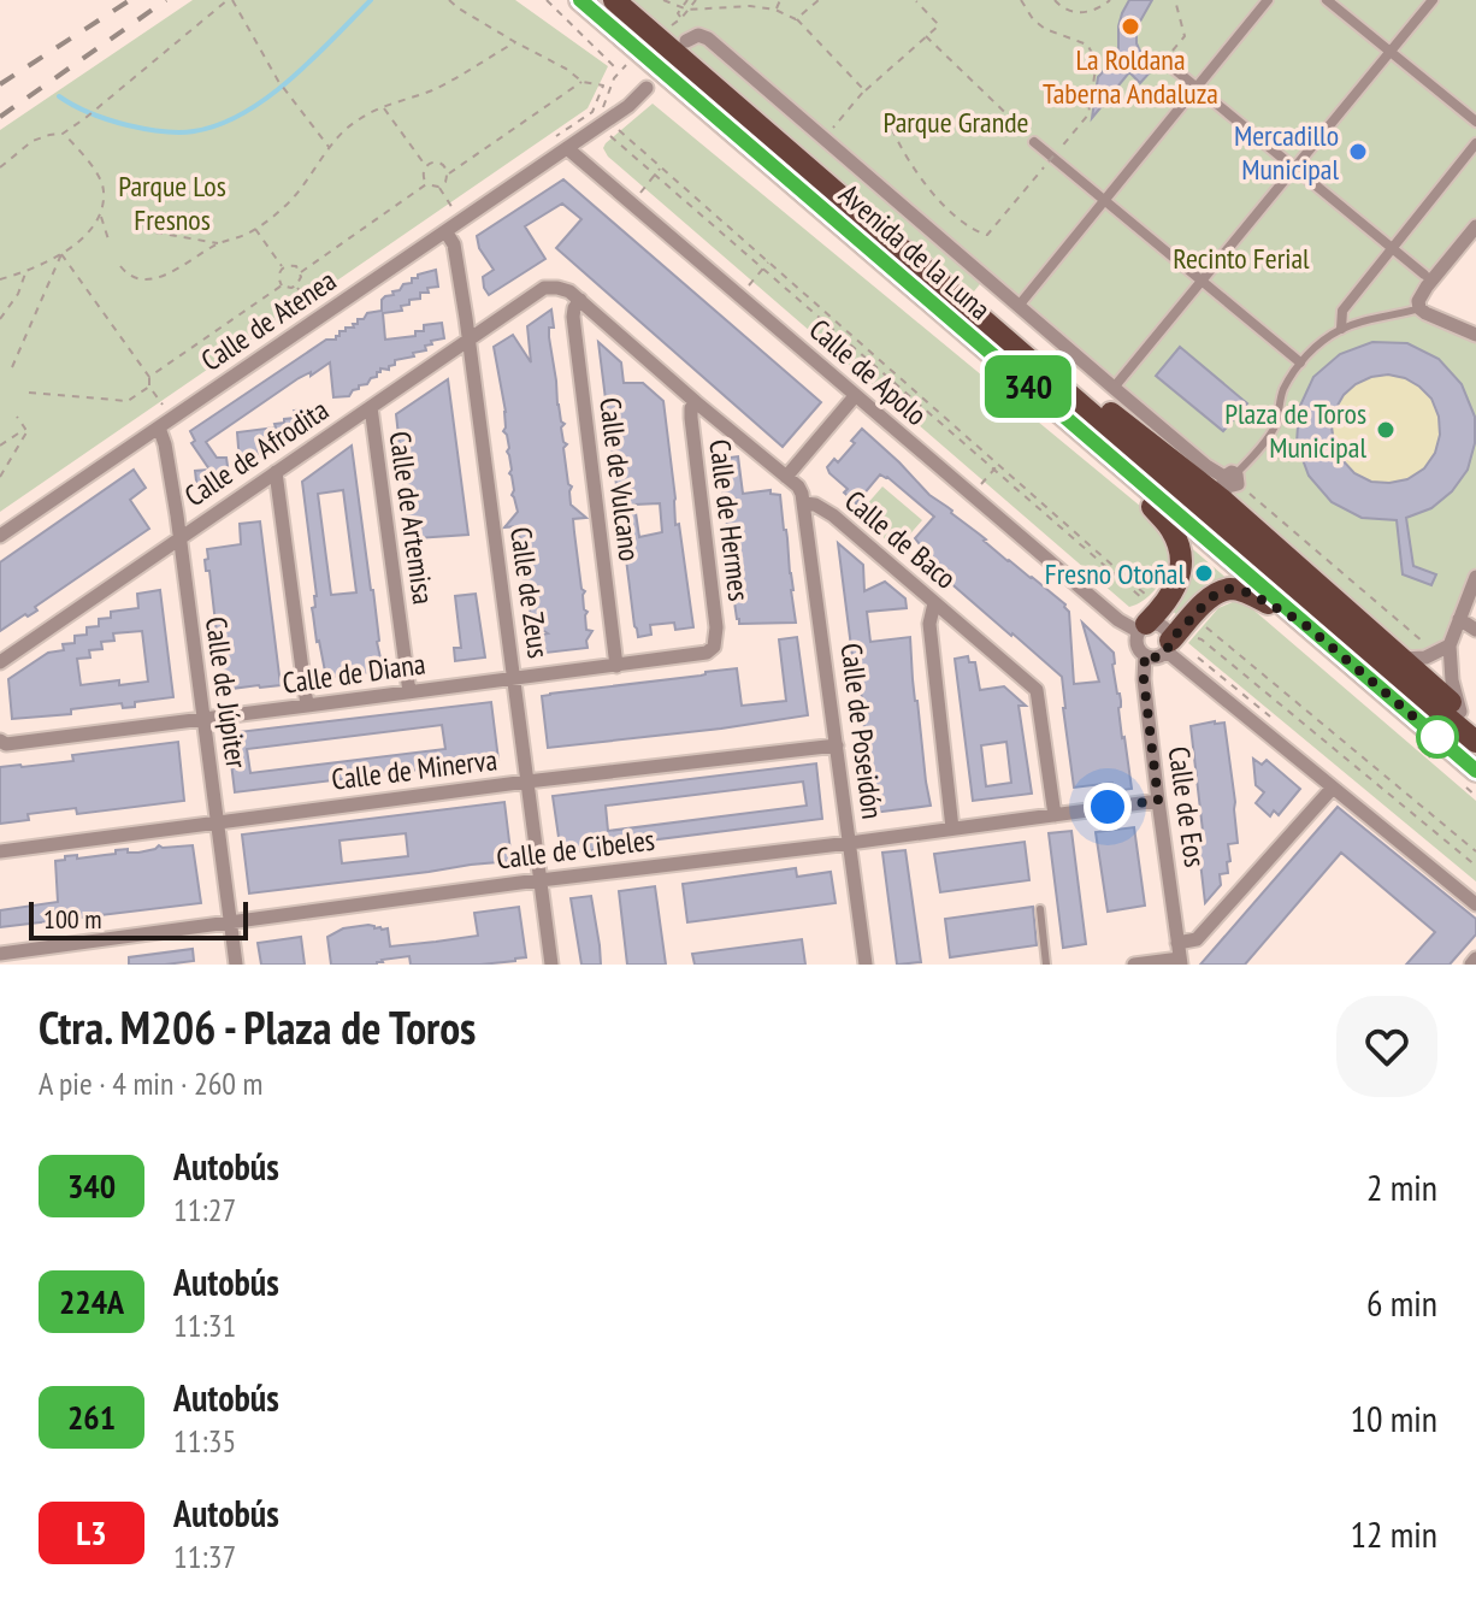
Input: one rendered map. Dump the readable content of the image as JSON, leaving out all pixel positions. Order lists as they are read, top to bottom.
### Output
{
  "streets": {
    "main road": ["Avenida de la Luna"],
    "street": [
      "Calle de Atenea",
      "Calle de Apolo",
      "Calle de Afrodita",
      "Calle de Vulcano",
      "Calle de Artemisa",
      "Calle de Hermes",
      "Calle de Baco",
      "Calle de Zeus",
      "Calle de Diana",
      "Calle de Júpiter",
      "Calle de Poseidón",
      "Calle de Minerva",
      "Calle de Eos",
      "Calle de Cibeles"
    ]
  },
  "crossings": [
    ["Calle de Atenea", "Calle de Apolo"],
    ["Calle de Atenea", "Calle de Zeus"],
    ["Calle de Atenea", "Calle de Júpiter"],
    ["Calle de Apolo", "Calle de Eos"],
    ["Calle de Afrodita", "Calle de Artemisa"],
    ["Calle de Afrodita", "Calle de Baco"],
    ["Calle de Afrodita", "Calle de Zeus"],
    ["Calle de Afrodita", "Calle de Júpiter"],
    ["Calle de Vulcano", "Calle de Baco"],
    ["Calle de Vulcano", "Calle de Diana"],
    ["Calle de Artemisa", "Calle de Diana"],
    ["Calle de Hermes", "Calle de Baco"],
    ["Calle de Hermes", "Calle de Diana"],
    ["Calle de Baco", "Calle de Poseidón"],
    ["Calle de Baco", "Calle de Cibeles"],
    ["Calle de Zeus", "Calle de Diana"],
    ["Calle de Zeus", "Calle de Minerva"],
    ["Calle de Zeus", "Calle de Cibeles"],
    ["Calle de Diana", "Calle de Júpiter"],
    ["Calle de Júpiter", "Calle de Minerva"],
    ["Calle de Júpiter", "Calle de Cibeles"],
    ["Calle de Poseidón", "Calle de Minerva"],
    ["Calle de Poseidón", "Calle de Cibeles"],
    ["Calle de Eos", "Calle de Cibeles"]
  ],
  "parks": ["Parque Grande", "Parque Los Fresnos", "Recinto Ferial"],
  "places": [
    "La Roldana Taberna Andaluza",
    "Mercadillo Municipal",
    "Plaza de Toros Municipal",
    "Fresno Otoñal"
  ],
  "lines": ["bus line 340"],
  "scale_bar": "100 m",
  "page": {
    "on_map": "340",
    "scale": "100 m",
    "heading": ["Ctra. M206 - Plaza de Toros", "A pie · 4 min · 260 m"],
    "list": [
      {
        "mark": "340",
        "name": "Autobús",
        "note": "11:27",
        "value": "2 min"
      },
      {
        "mark": "224A",
        "name": "Autobús",
        "note": "11:31",
        "value": "6 min"
      },
      {
        "mark": "261",
        "name": "Autobús",
        "note": "11:35",
        "value": "10 min"
      },
      {
        "mark": "L3",
        "name": "Autobús",
        "note": "11:37",
        "value": "12 min"
      }
    ]
  }
}
